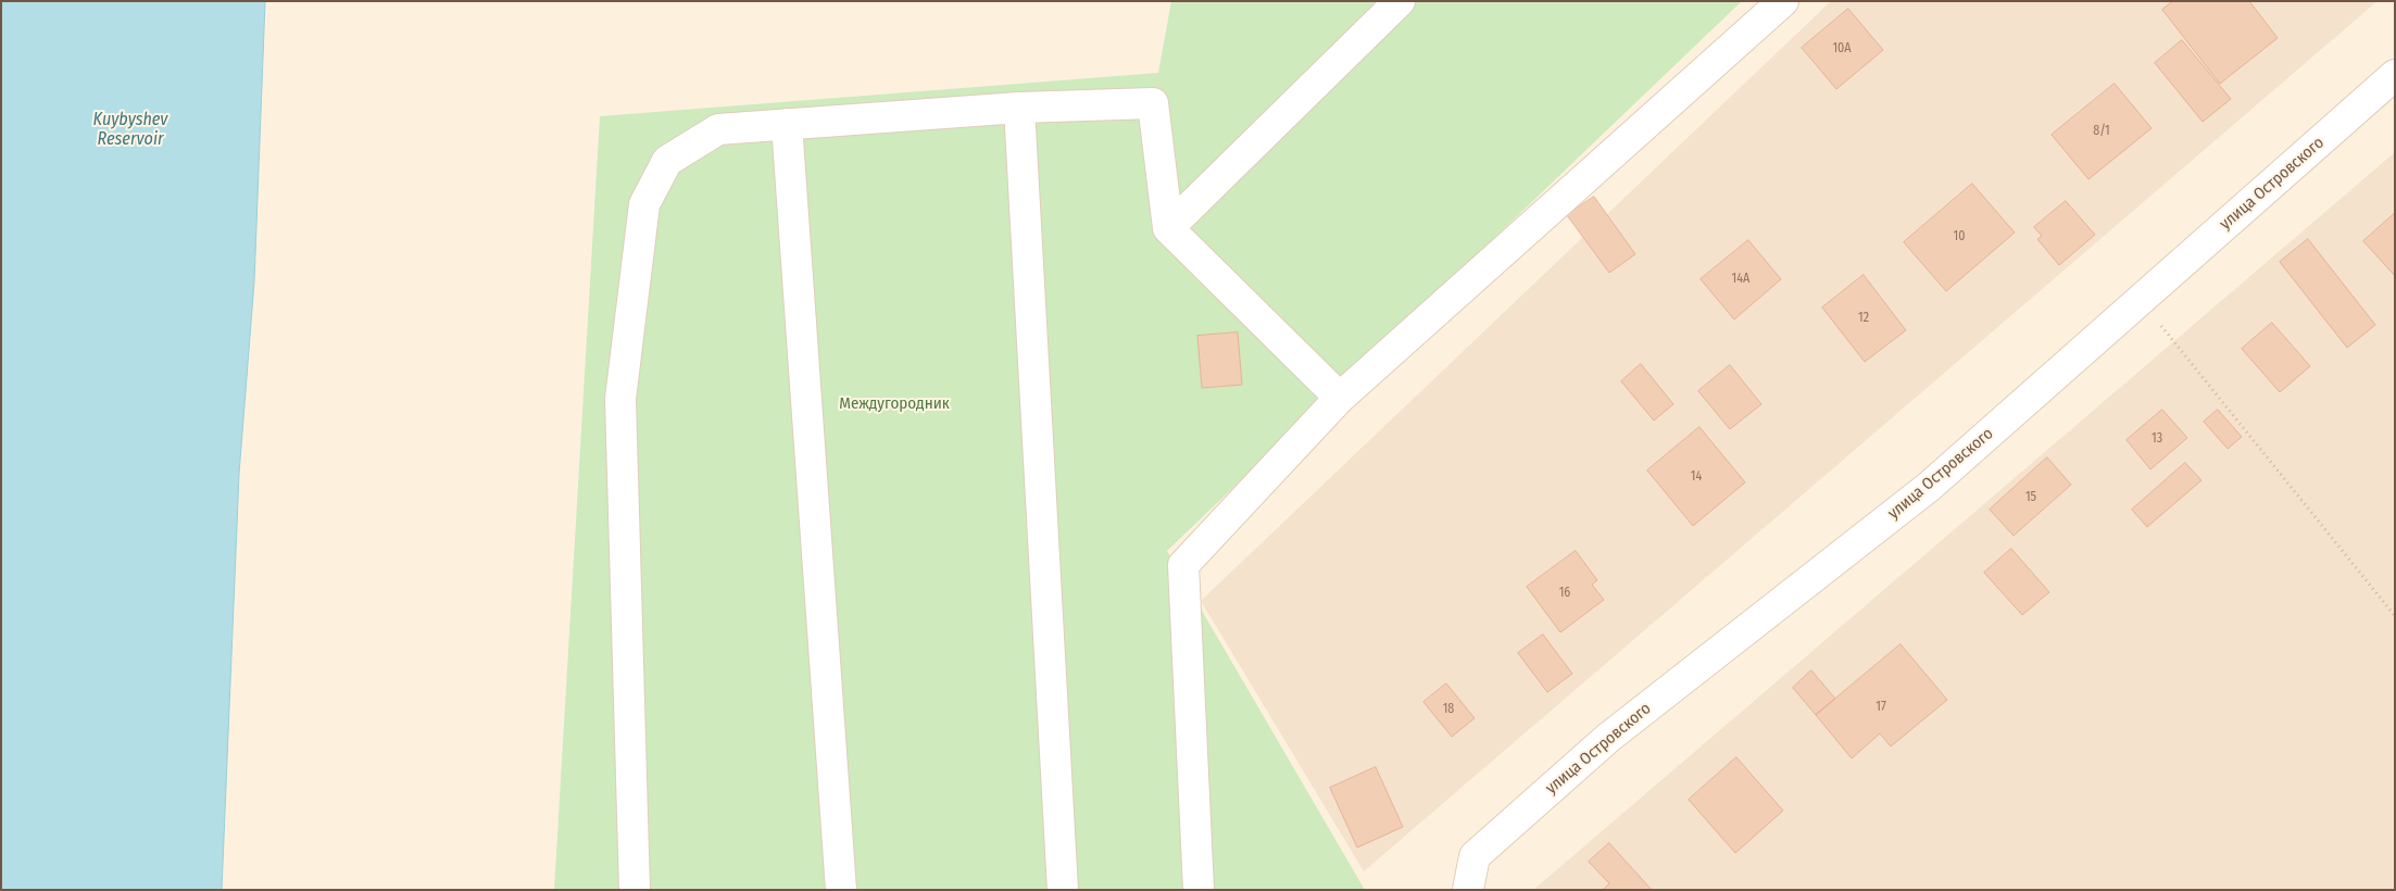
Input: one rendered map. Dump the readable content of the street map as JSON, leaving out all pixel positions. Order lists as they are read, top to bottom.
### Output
{
  "streets": {
    "street": ["улица Островского"]
  },
  "water": ["Kuybyshev Reservoir"],
  "parks": ["Междугородник"],
  "house_numbers": [
    "10А",
    "8/1",
    "10",
    "14А",
    "12",
    "13",
    "14",
    "15",
    "16",
    "17",
    "18"
  ]
}
